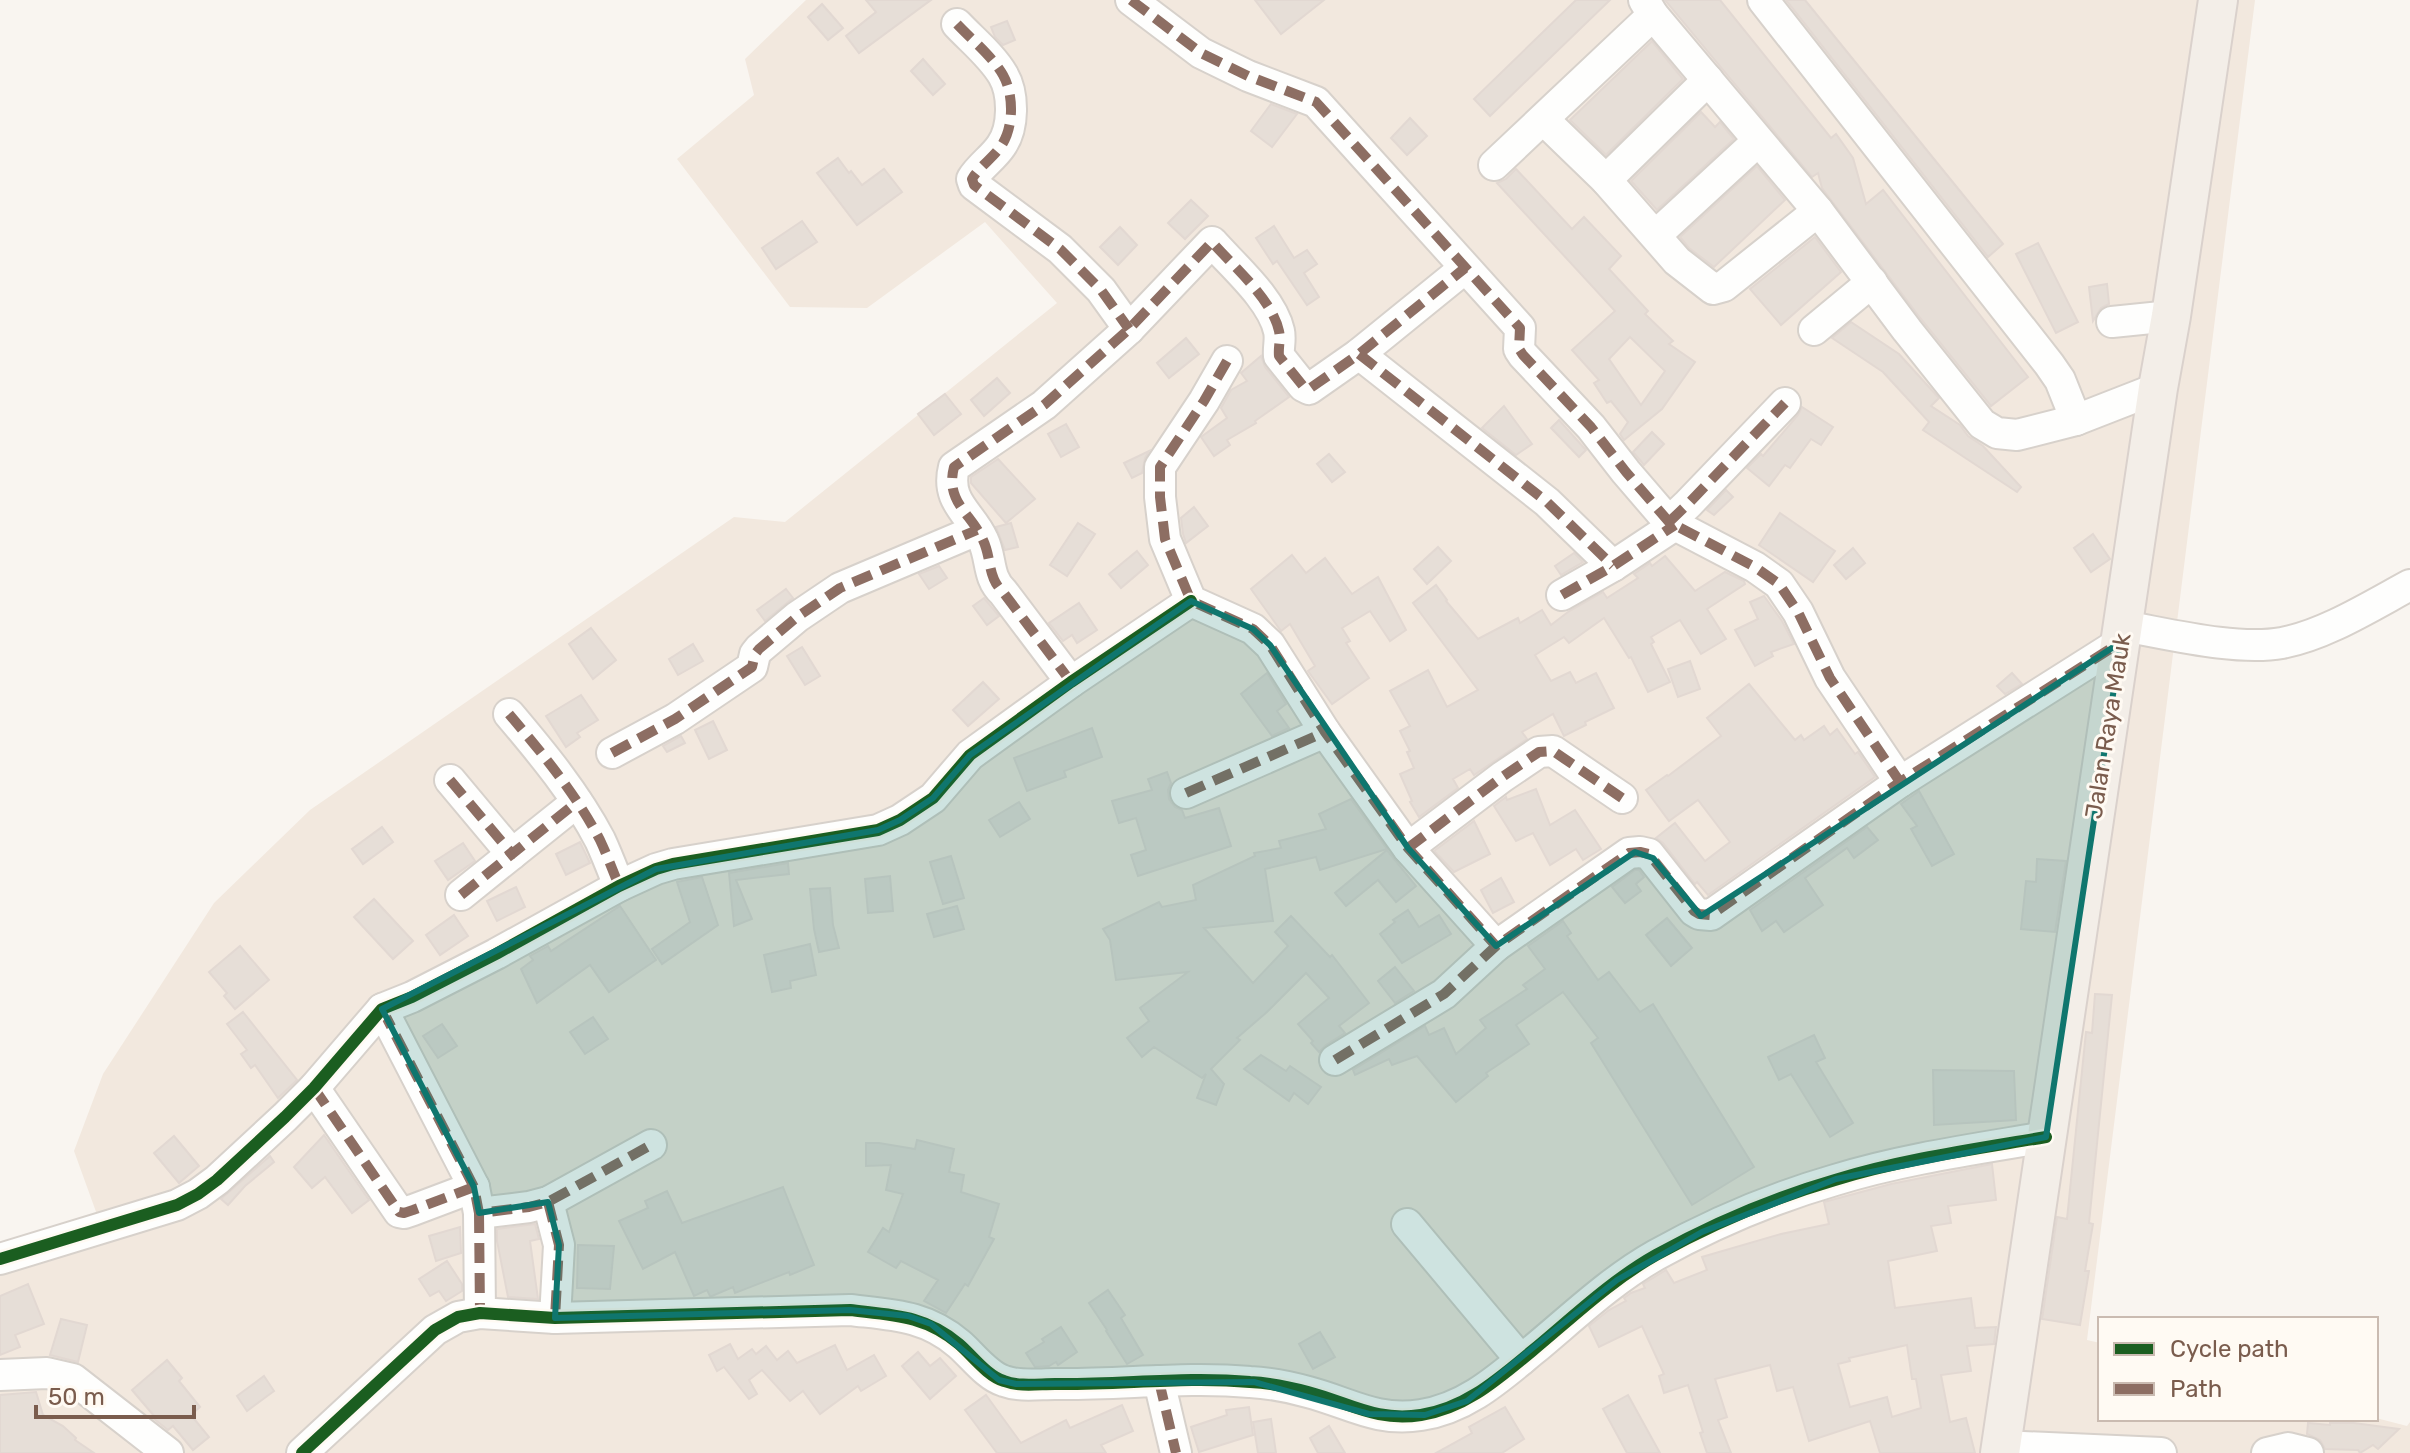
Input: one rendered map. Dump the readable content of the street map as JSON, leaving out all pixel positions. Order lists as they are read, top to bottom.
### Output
{
  "streets": {
    "main road": ["Jalan Raya Mauk"]
  },
  "legend": ["Cycle path", "Path"],
  "scale_bar": "50 m"
}
